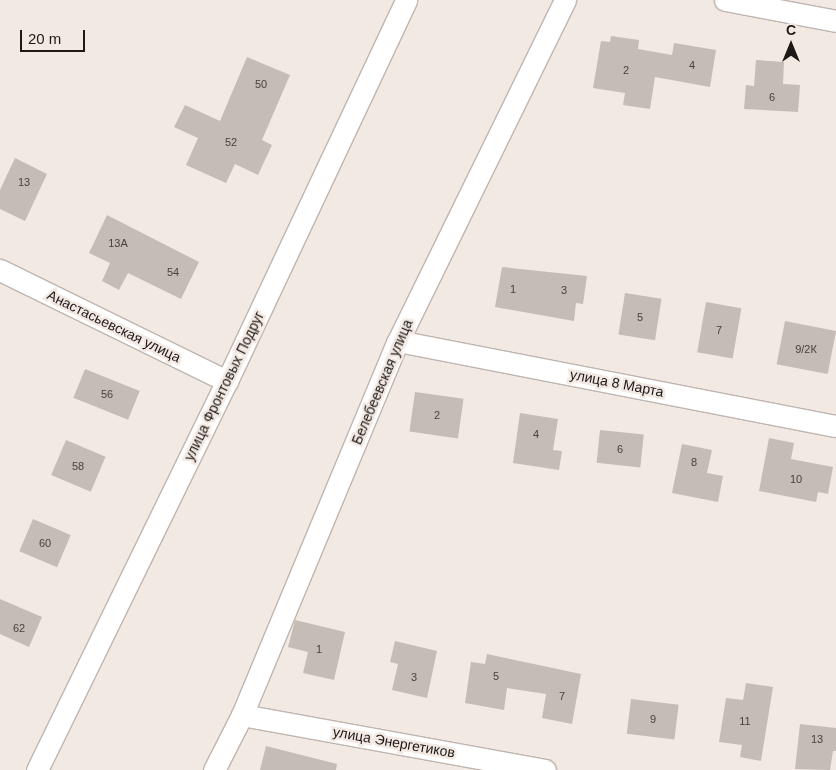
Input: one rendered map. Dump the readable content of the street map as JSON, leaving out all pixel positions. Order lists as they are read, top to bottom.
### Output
{
  "streets": {
    "street": [
      "Анастасьевская улица",
      "Белебеевская улица",
      "улица 8 Марта",
      "улица Фронтовых Подруг",
      "улица Энергетиков"
    ]
  },
  "crossings": [
    ["Анастасьевская улица", "улица Фронтовых Подруг"],
    ["Белебеевская улица", "улица 8 Марта"],
    ["Белебеевская улица", "улица Энергетиков"]
  ],
  "house_numbers": [
    "4",
    "2",
    "50",
    "6",
    "52",
    "13",
    "13А",
    "54",
    "1",
    "3",
    "5",
    "7",
    "9/2К",
    "56",
    "2",
    "4",
    "6",
    "8",
    "58",
    "10",
    "60",
    "62",
    "1",
    "5",
    "3",
    "7",
    "9",
    "11",
    "13"
  ],
  "scale_bar": "20 m",
  "north": "top"
}
